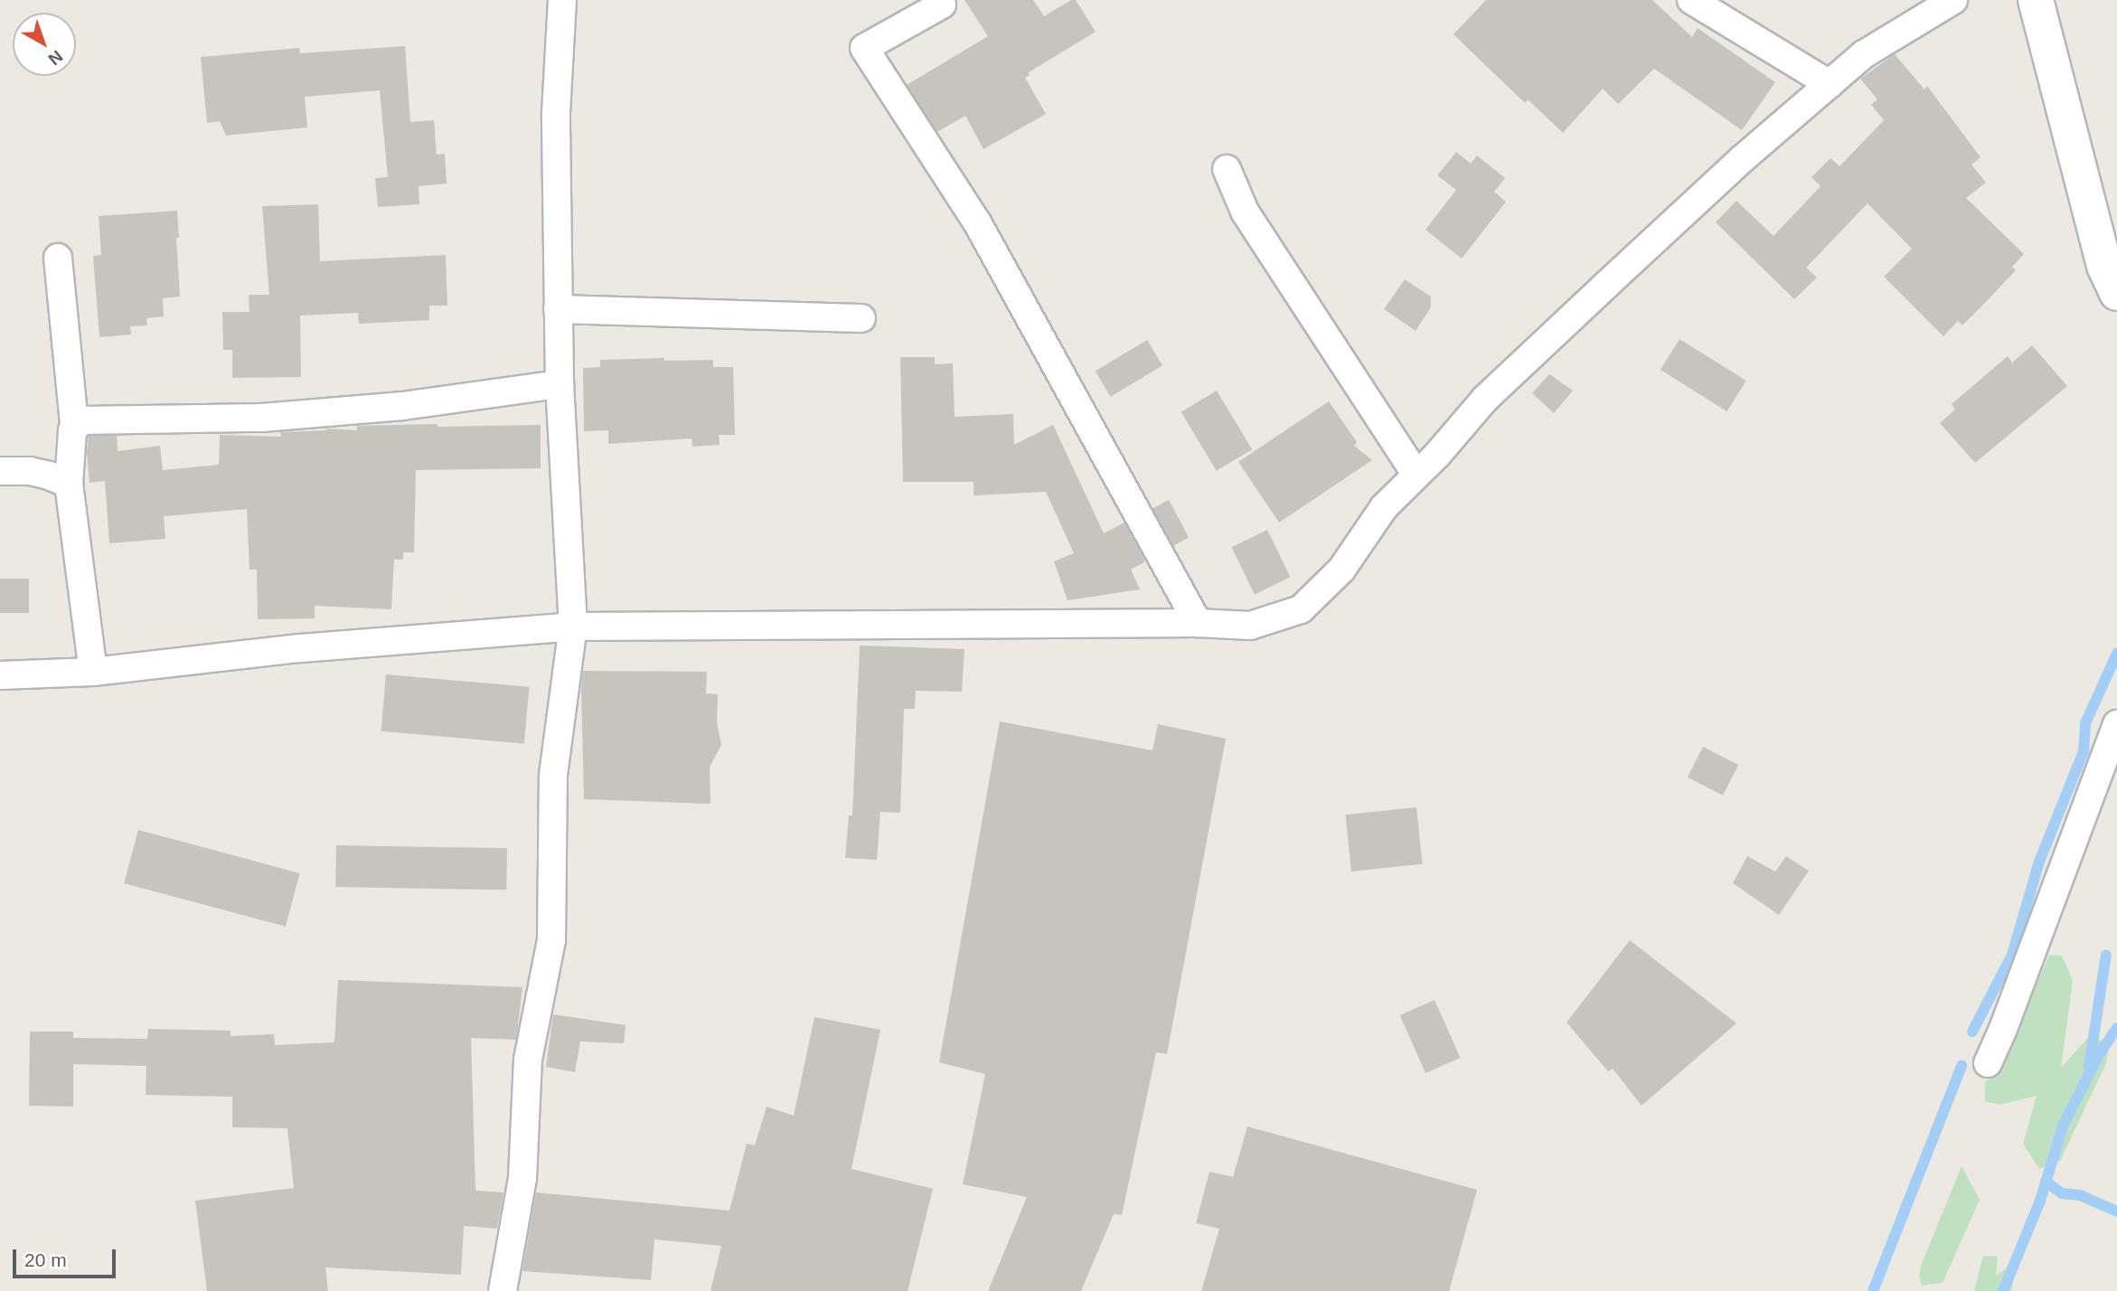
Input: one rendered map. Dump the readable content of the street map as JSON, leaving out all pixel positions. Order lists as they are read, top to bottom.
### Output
{
  "scale_bar": "20 m",
  "north": "bottom right"
}
